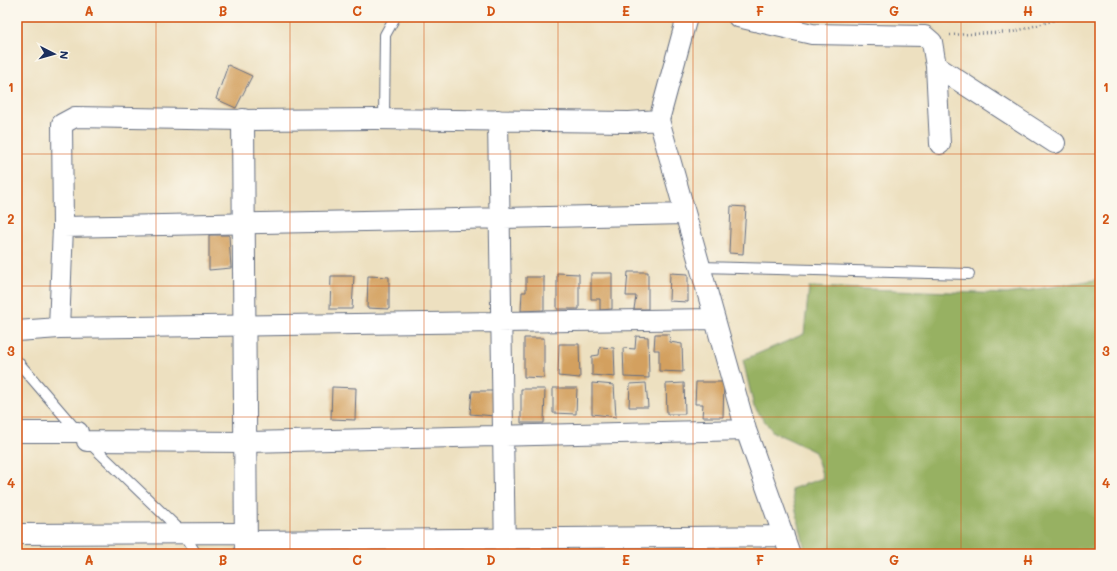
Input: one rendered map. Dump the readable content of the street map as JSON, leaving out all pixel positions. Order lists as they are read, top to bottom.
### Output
{
  "north": "right",
  "grid": {
    "columns": [
      "A",
      "B",
      "C",
      "D",
      "E",
      "F",
      "G",
      "H"
    ],
    "rows": [
      "1",
      "2",
      "3",
      "4"
    ]
  }
}
